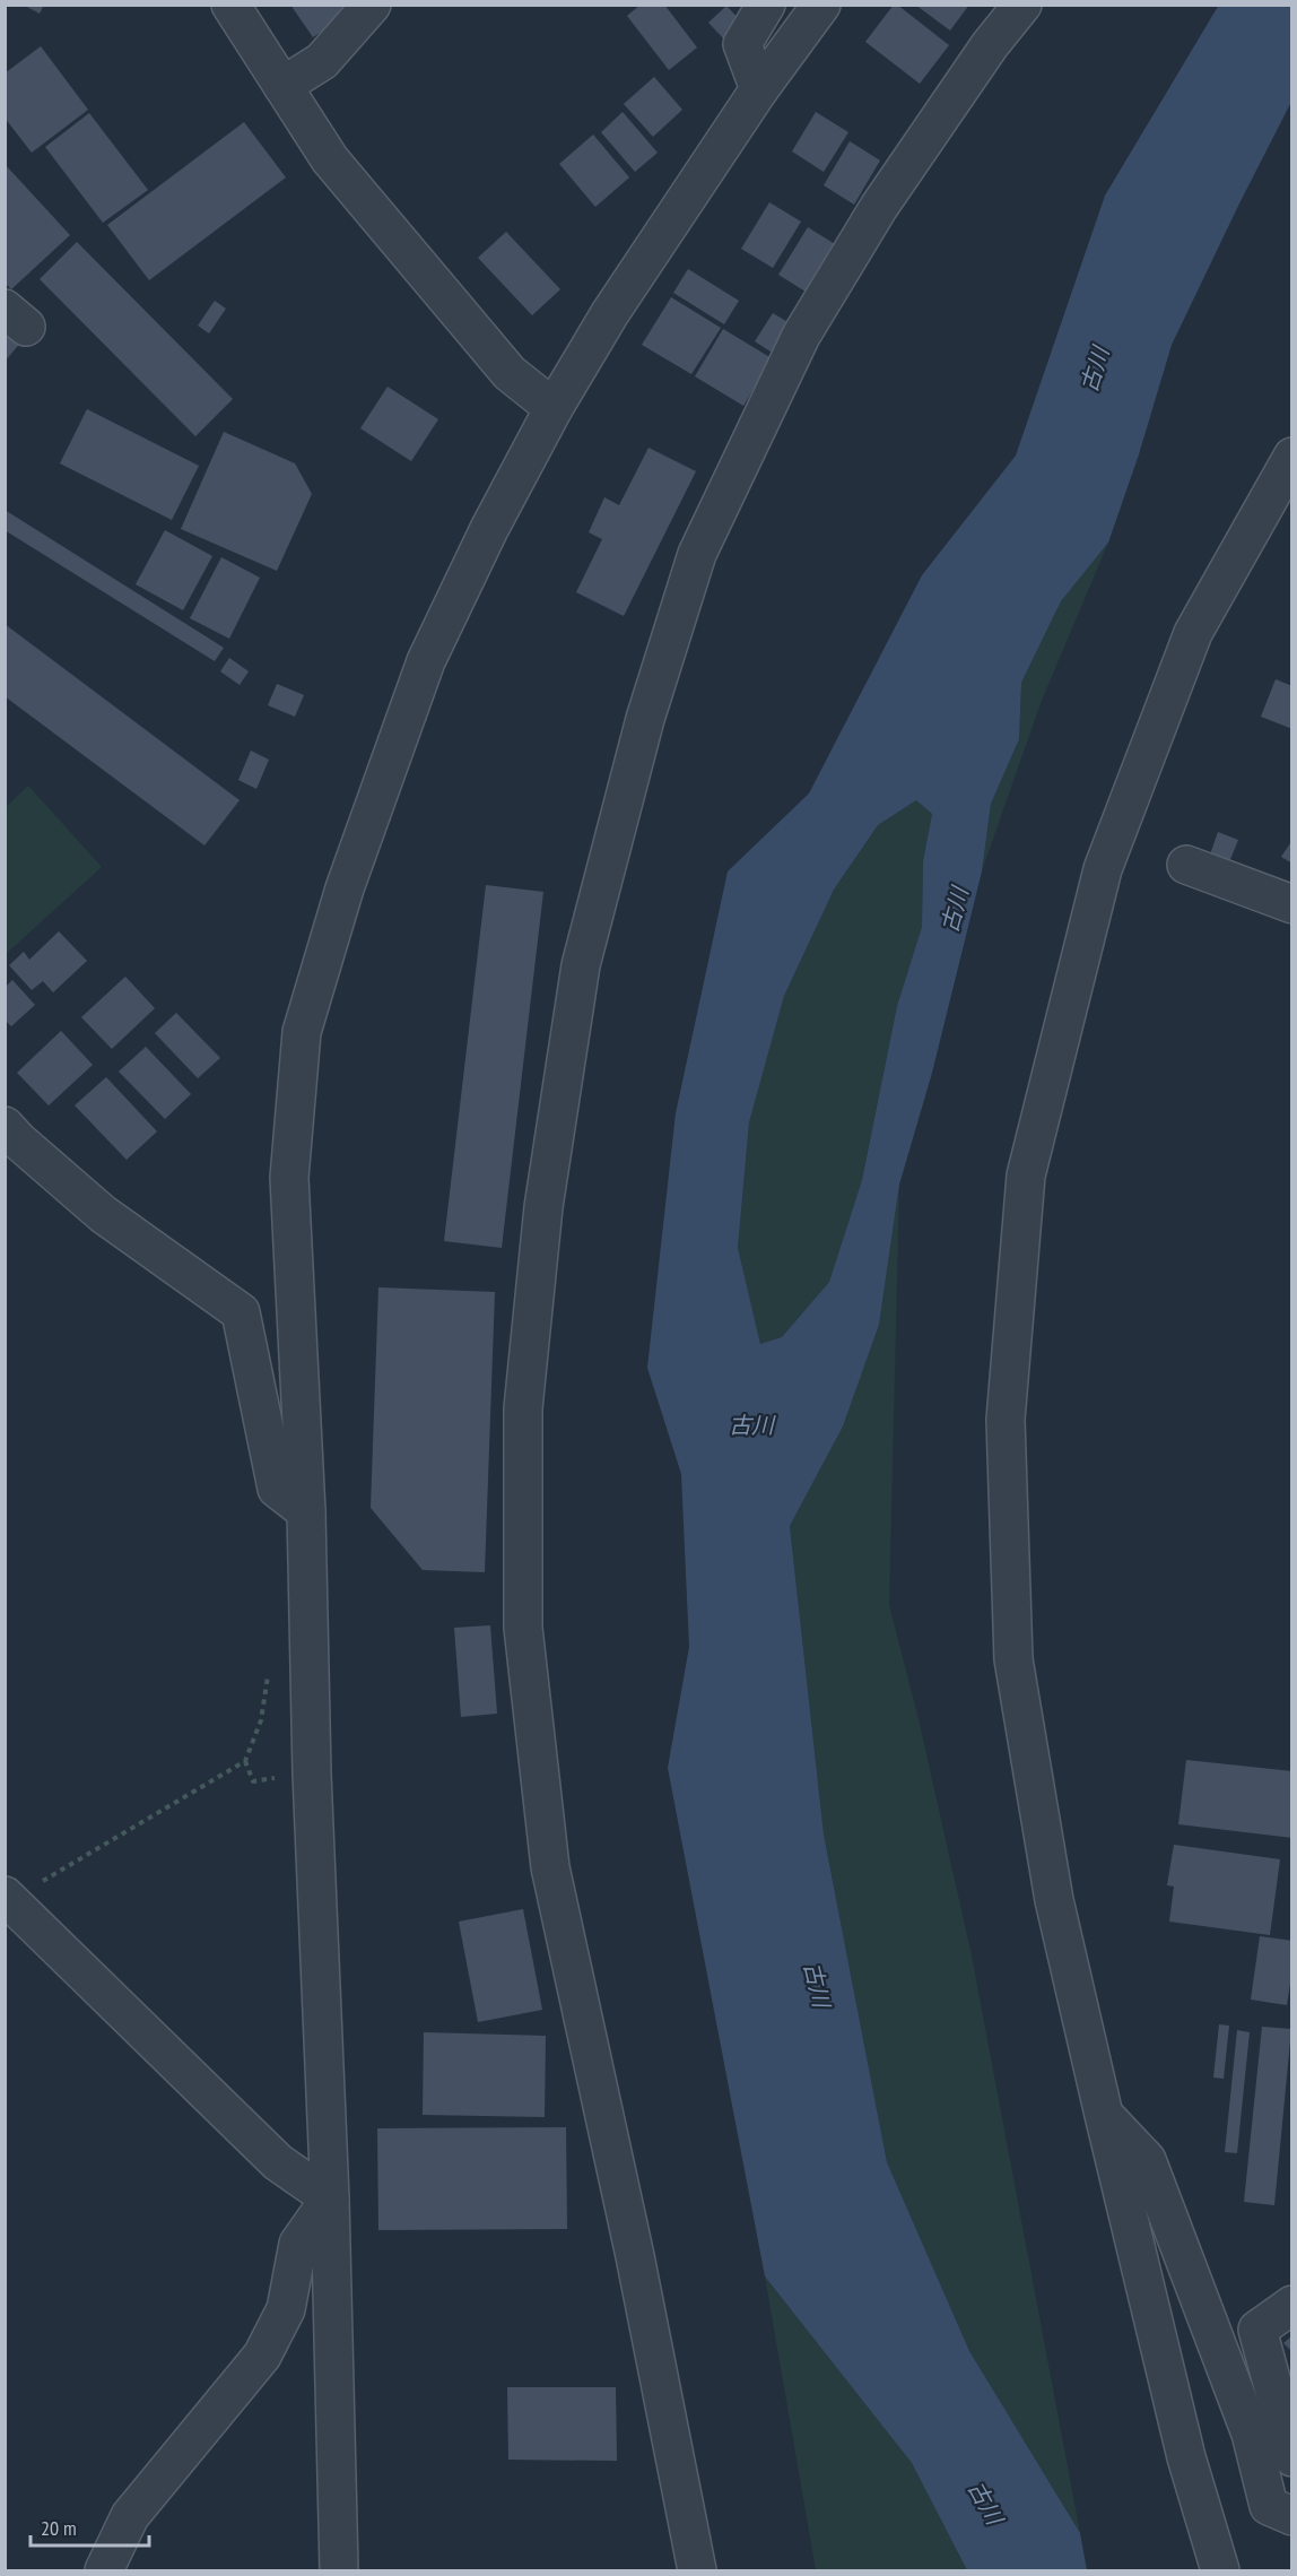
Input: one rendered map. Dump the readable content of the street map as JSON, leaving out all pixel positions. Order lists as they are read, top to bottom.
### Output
{
  "water": ["古川"],
  "scale_bar": "20 m"
}
